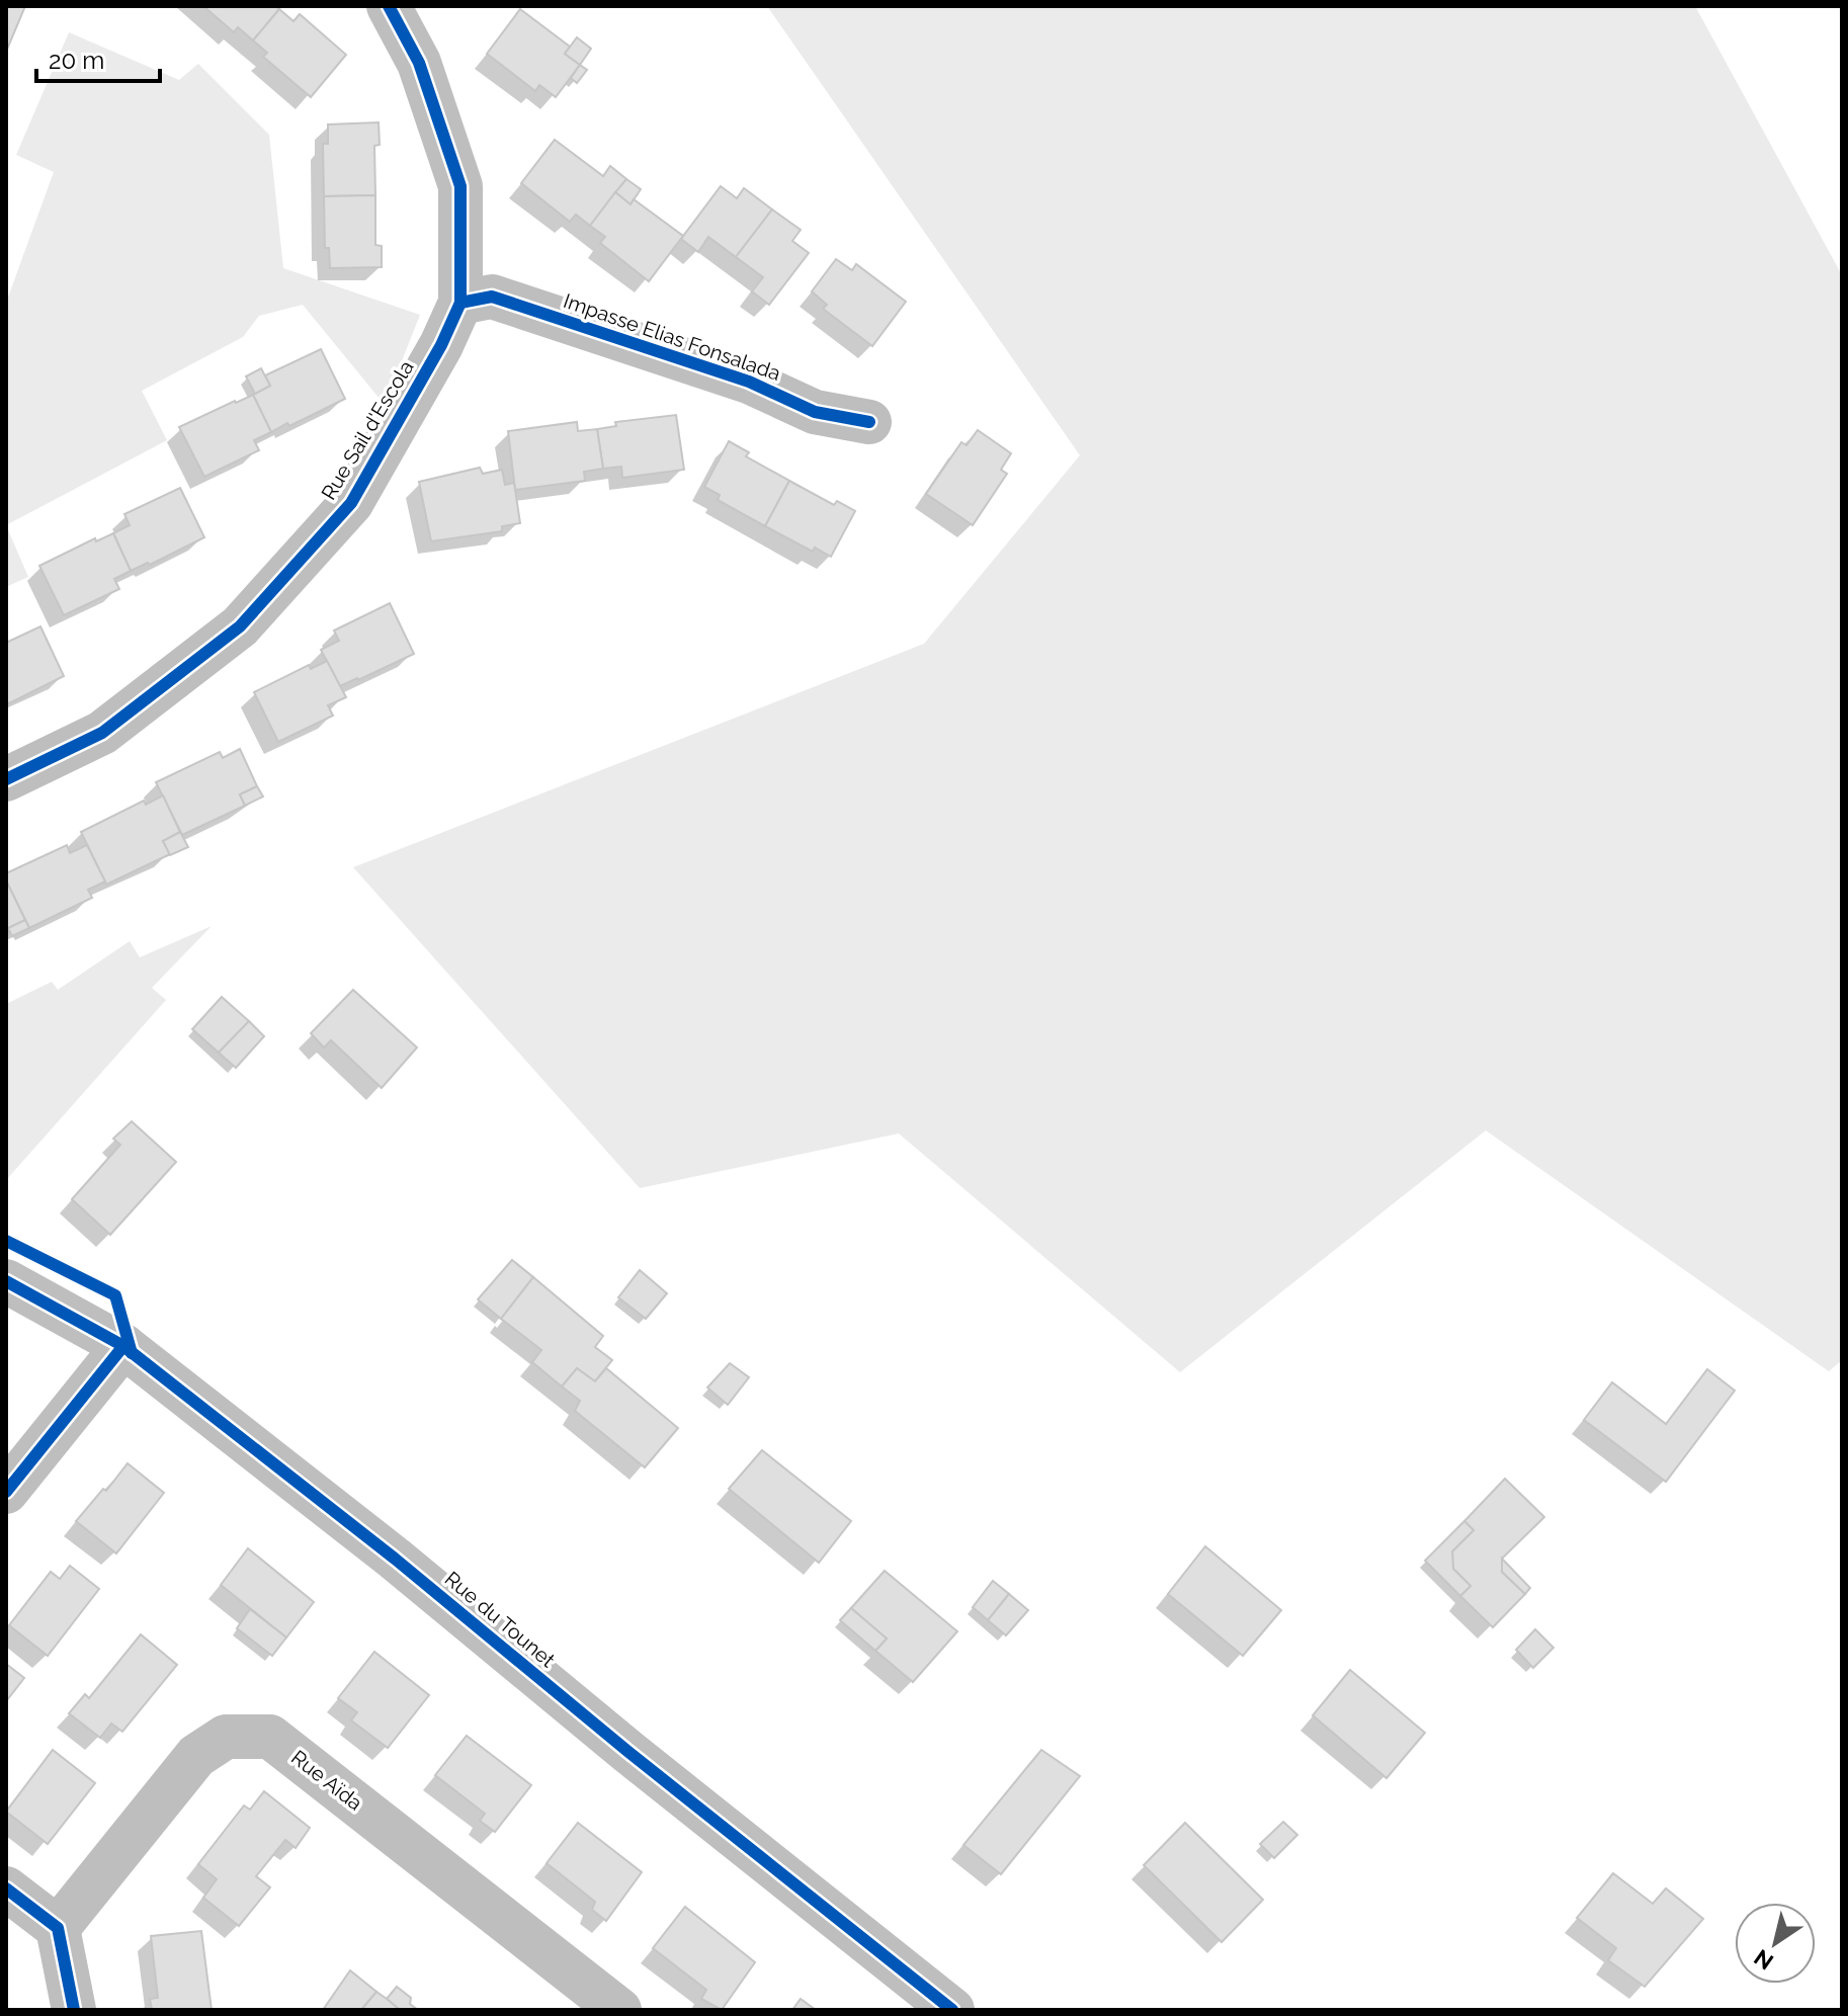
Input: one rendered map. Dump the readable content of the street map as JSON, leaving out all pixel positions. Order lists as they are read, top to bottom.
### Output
{
  "streets": {
    "street": [
      "Impasse Elias Fonsalada",
      "Rue Sail d'Escola",
      "Rue du Tounet",
      "Rue Aïda"
    ]
  },
  "crossings": [
    ["Impasse Elias Fonsalada", "Rue Sail d'Escola"]
  ],
  "scale_bar": "20 m",
  "north": "bottom left"
}
